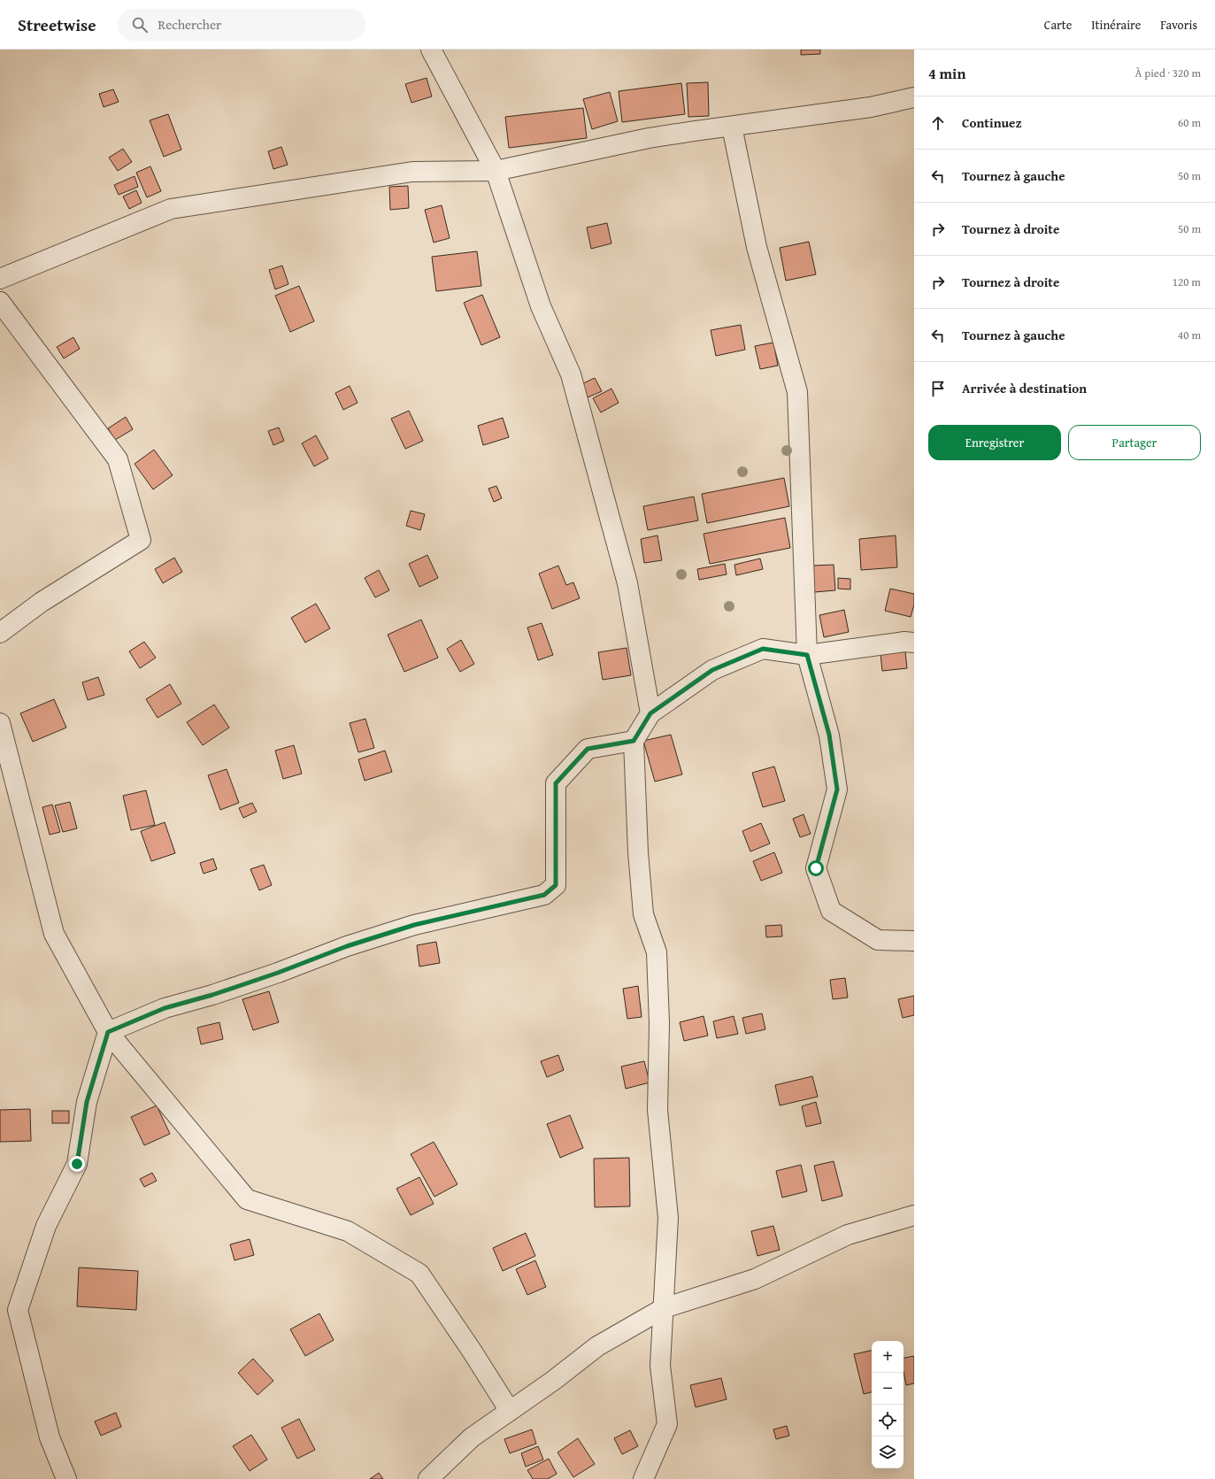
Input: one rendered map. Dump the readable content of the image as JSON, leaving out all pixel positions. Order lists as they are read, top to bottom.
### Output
{
  "page": {
    "header": "Streetwise",
    "search": "Rechercher",
    "nav": ["Carte", "Itinéraire", "Favoris"],
    "heading": ["4 min", "À pied · 320 m"],
    "list": [
      ["Continuez", "60 m"],
      ["Tournez à gauche", "50 m"],
      ["Tournez à droite", "50 m"],
      ["Tournez à droite", "120 m"],
      ["Tournez à gauche", "40 m"],
      "Arrivée à destination"
    ],
    "buttons": ["Enregistrer", "Partager"],
    "map_buttons": ["+", "−"]
  }
}
